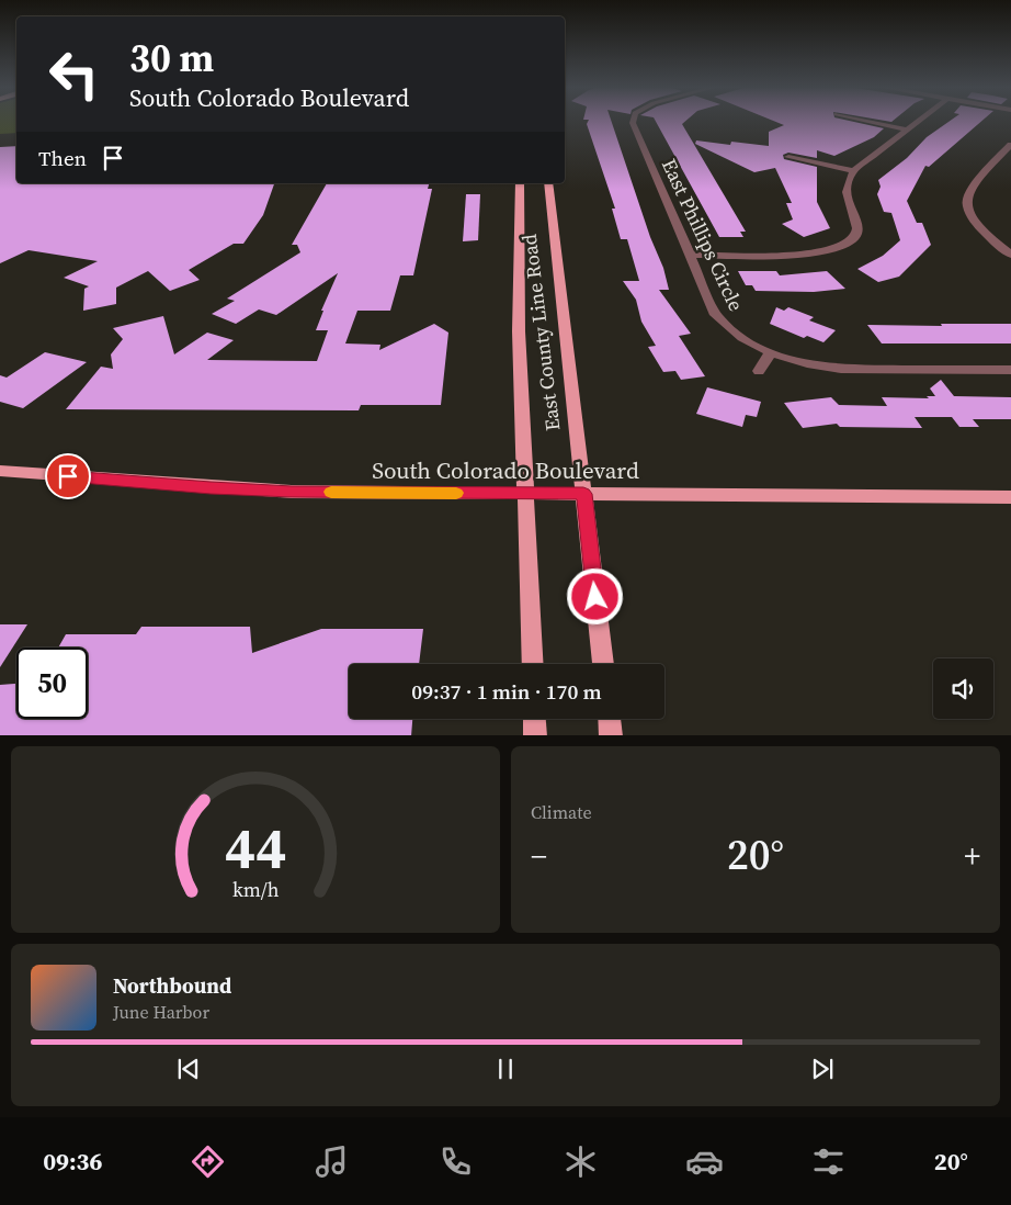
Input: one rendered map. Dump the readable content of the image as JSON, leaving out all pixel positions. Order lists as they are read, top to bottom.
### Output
{
  "streets": {
    "main road": ["East County Line Road", "South Colorado Boulevard"],
    "street": ["East Phillips Circle"]
  },
  "crossings": [
    ["East County Line Road", "South Colorado Boulevard"]
  ],
  "page": {
    "turn": ["30 m", "South Colorado Boulevard"],
    "then": "Then",
    "limit": "50",
    "trip": "09:37 · 1 min · 170 m",
    "tile": "Climate",
    "heat": ["−", "20°", "+"],
    "song": ["Northbound", "June Harbor"],
    "tabs": ["09:36", "20°"],
    "gauge": ["44", "km/h"]
  }
}
